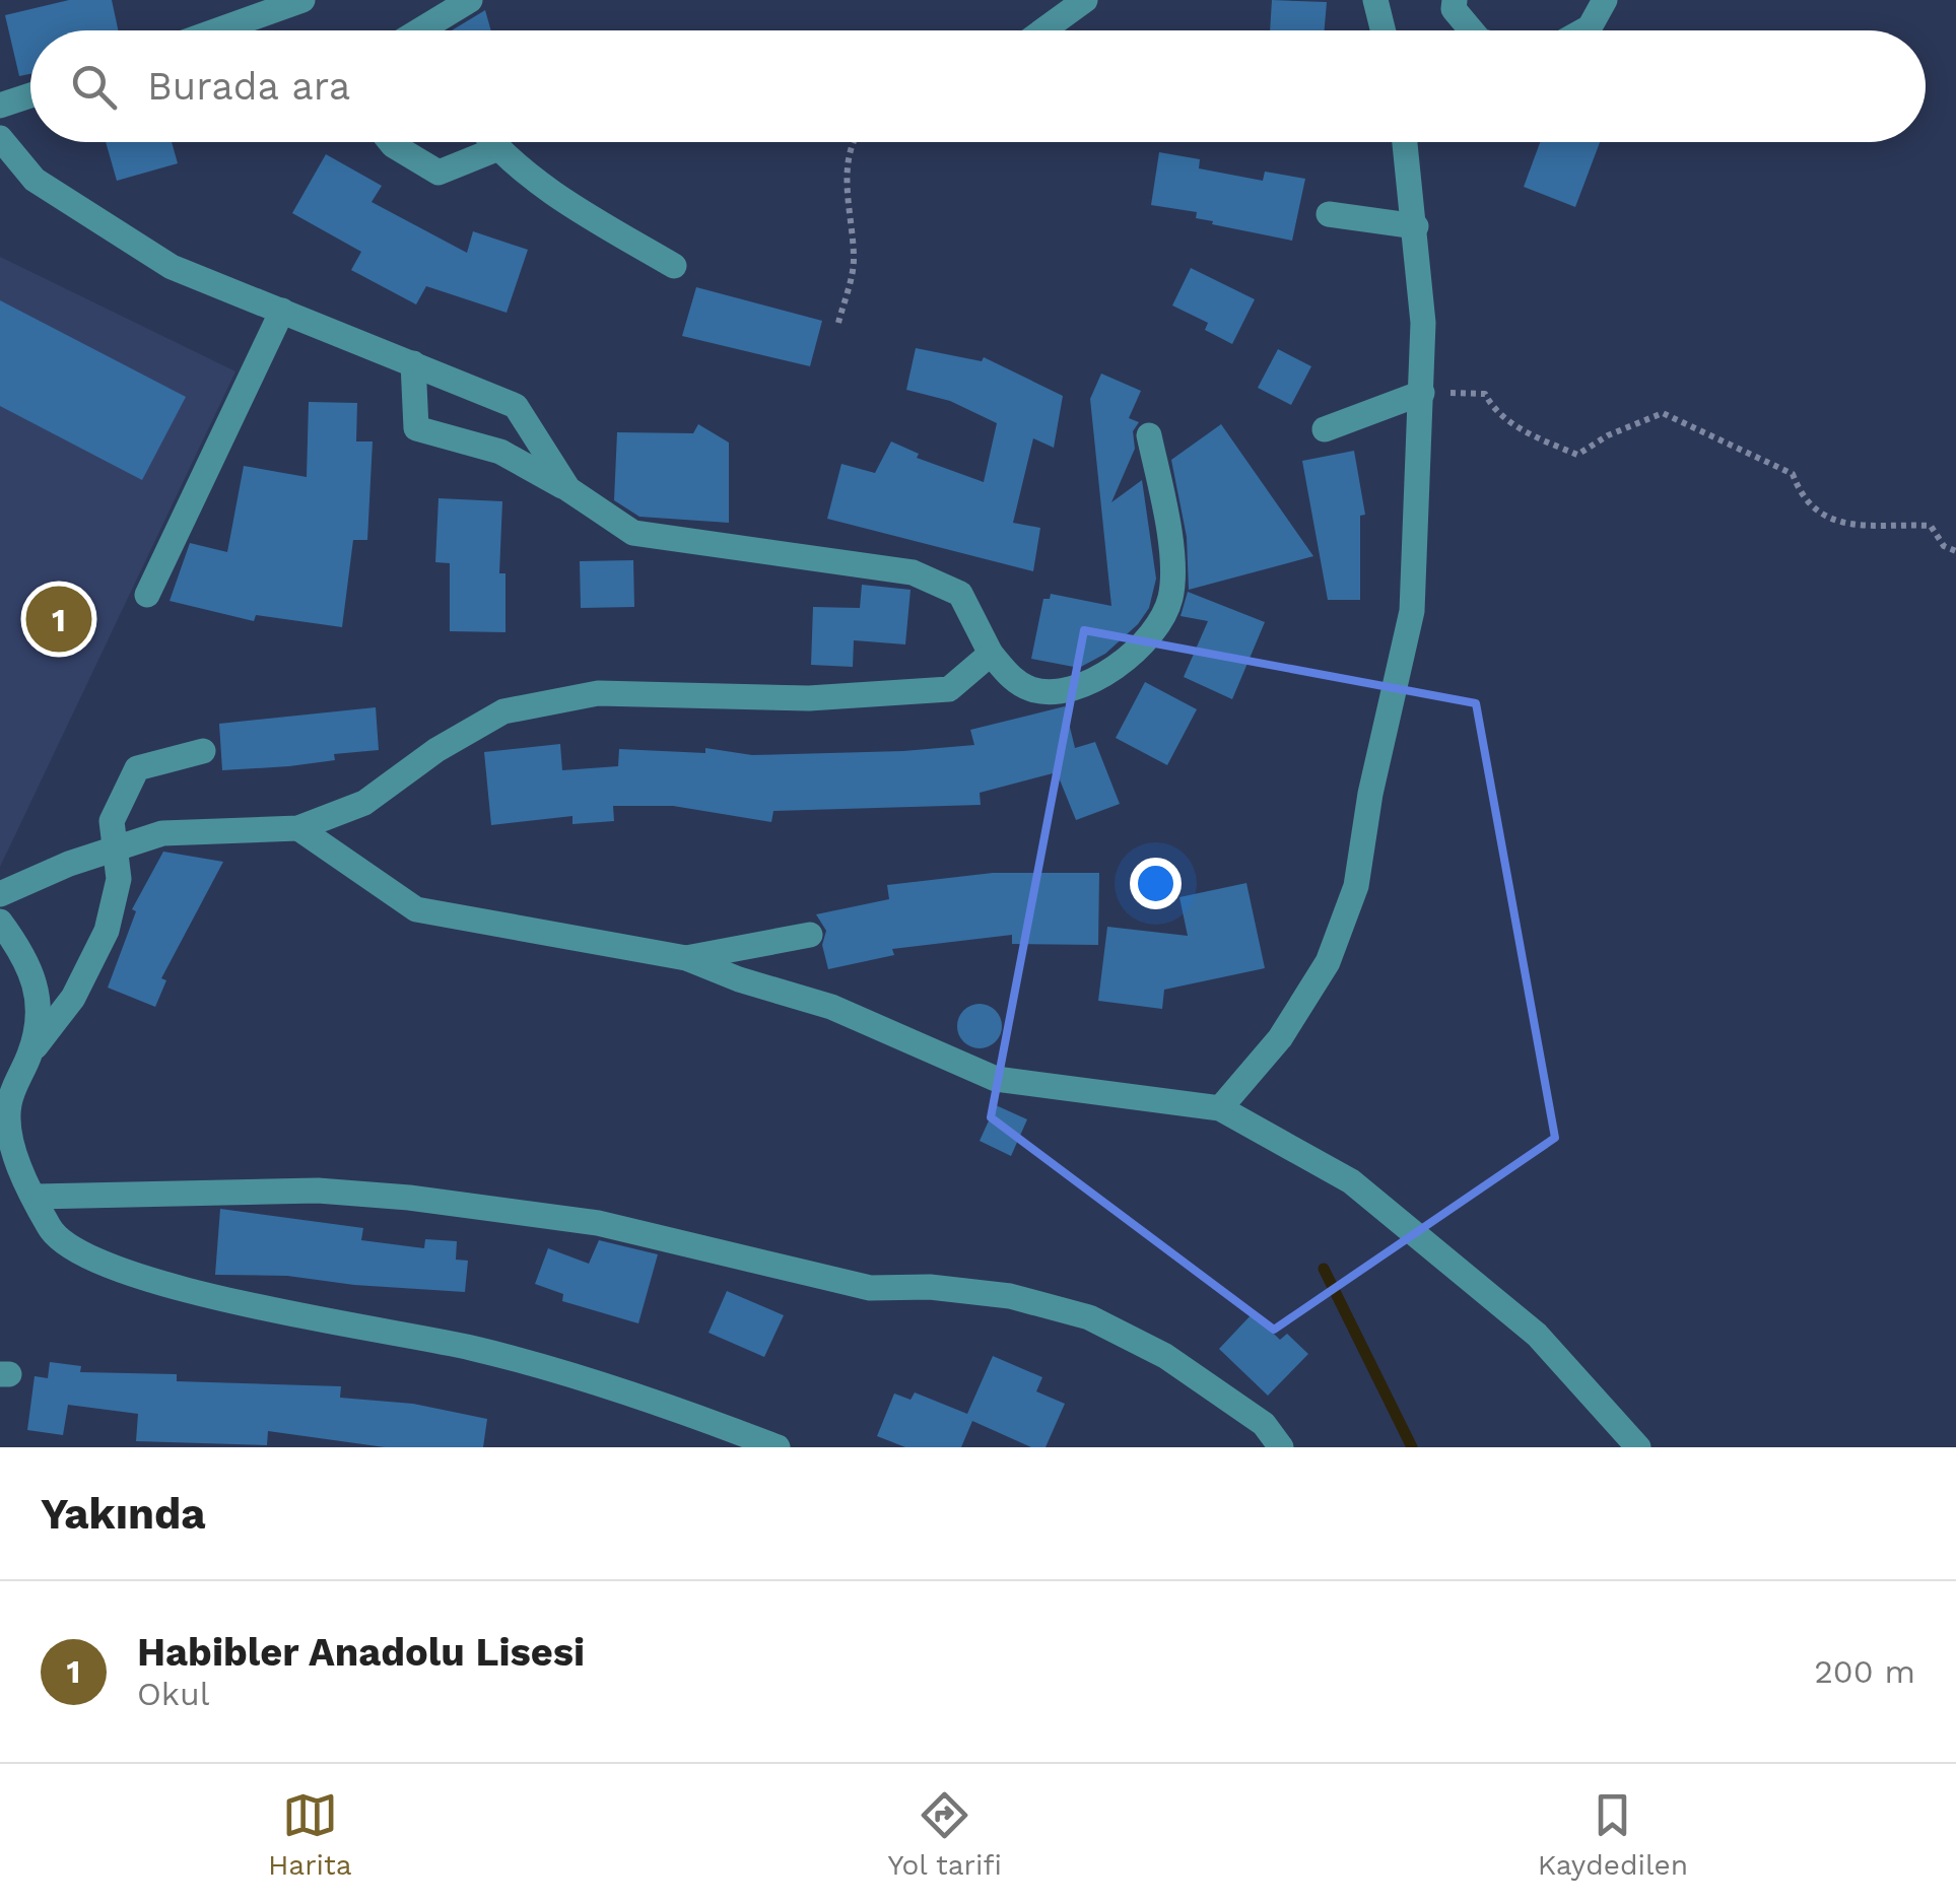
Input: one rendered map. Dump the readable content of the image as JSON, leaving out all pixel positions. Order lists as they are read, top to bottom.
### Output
{
  "page": {
    "search": "Burada ara",
    "pins": "1",
    "heading": "Yakında",
    "list": [
      {
        "mark": "1",
        "name": "Habibler Anadolu Lisesi",
        "note": "Okul",
        "value": "200 m"
      }
    ],
    "nav": ["Harita", "Yol tarifi", "Kaydedilen"]
  }
}
